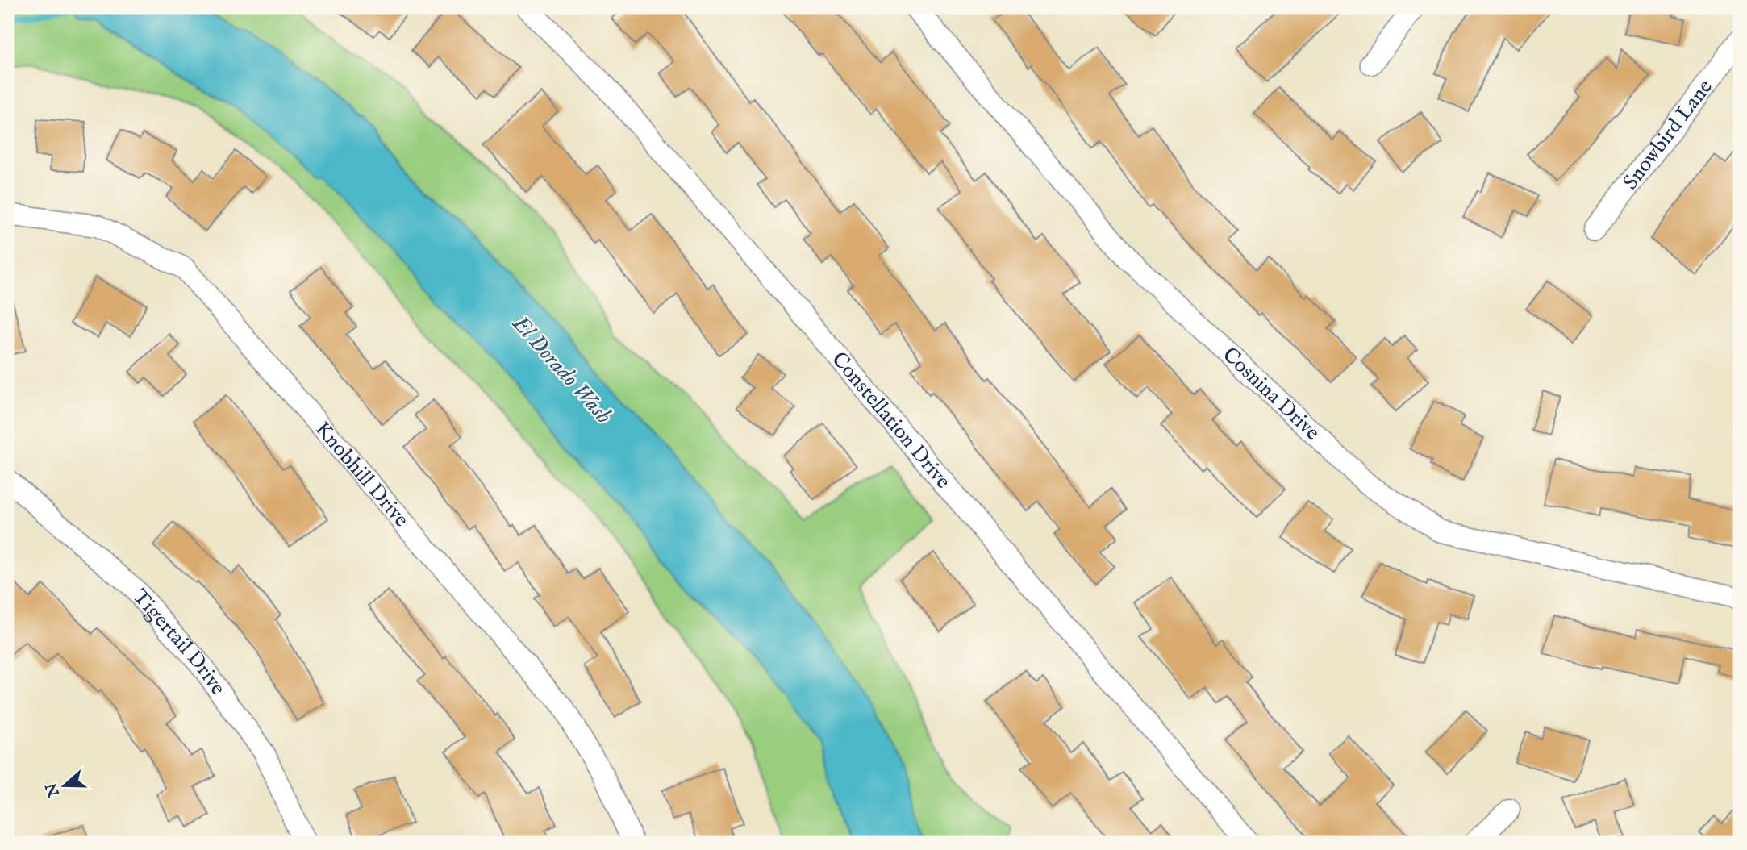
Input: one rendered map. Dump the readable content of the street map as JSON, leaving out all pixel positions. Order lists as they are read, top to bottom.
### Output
{
  "streets": {
    "street": [
      "Snowbird Lane",
      "Cosnina Drive",
      "Constellation Drive",
      "Knobhill Drive",
      "Tigertail Drive"
    ]
  },
  "water": ["El Dorado Wash"],
  "north": "left"
}
